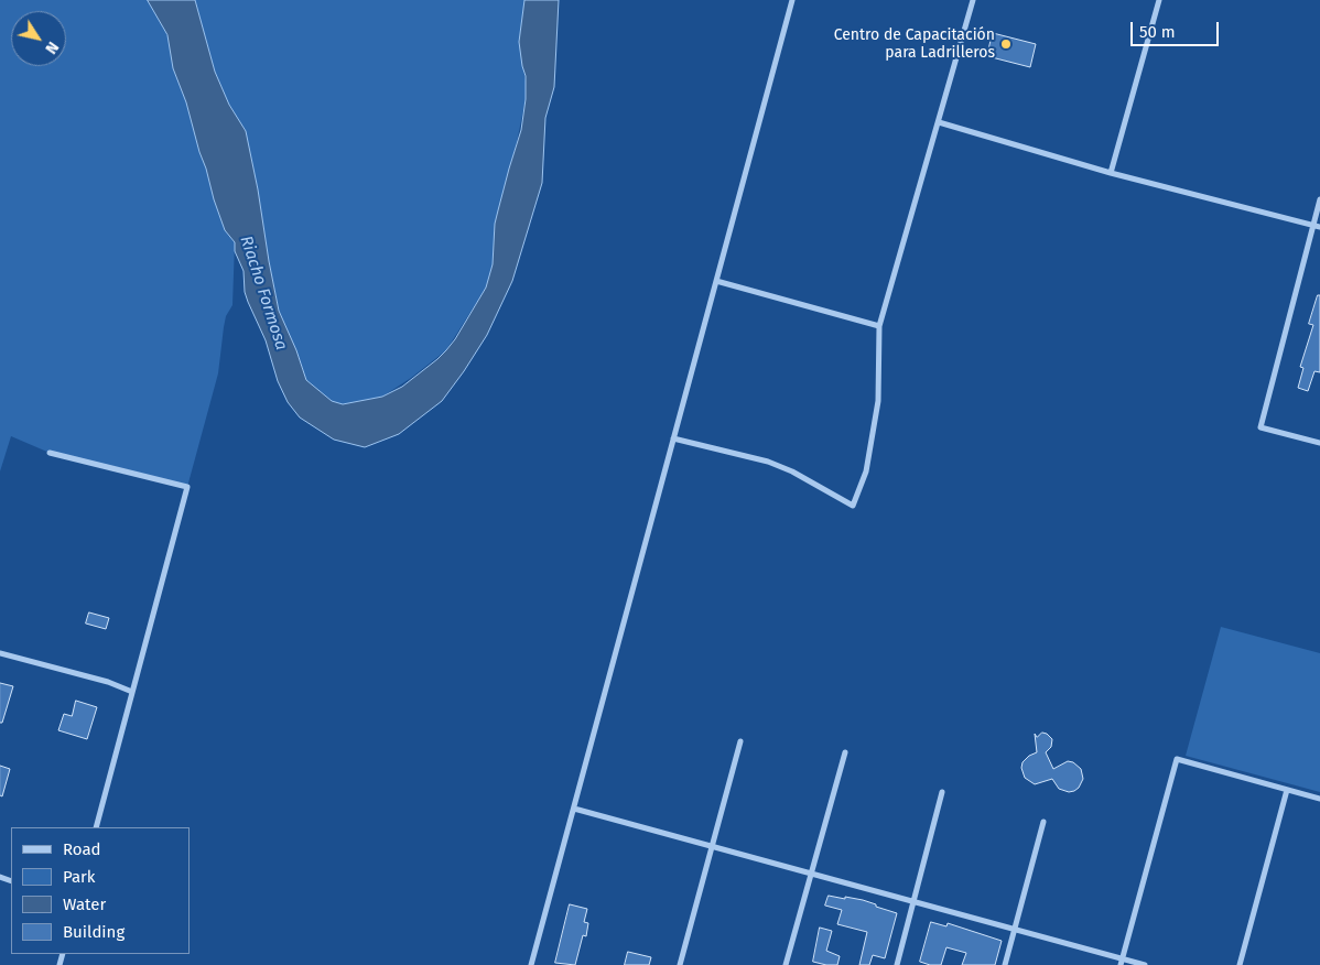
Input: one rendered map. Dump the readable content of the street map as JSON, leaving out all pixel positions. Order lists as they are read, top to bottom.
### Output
{
  "water": ["Riacho Formosa"],
  "places": ["Centro de Capacitación para Ladrilleros"],
  "legend": [
    "Road",
    "Park",
    "Water",
    "Building"
  ],
  "scale_bar": "50 m",
  "north": "bottom right"
}
